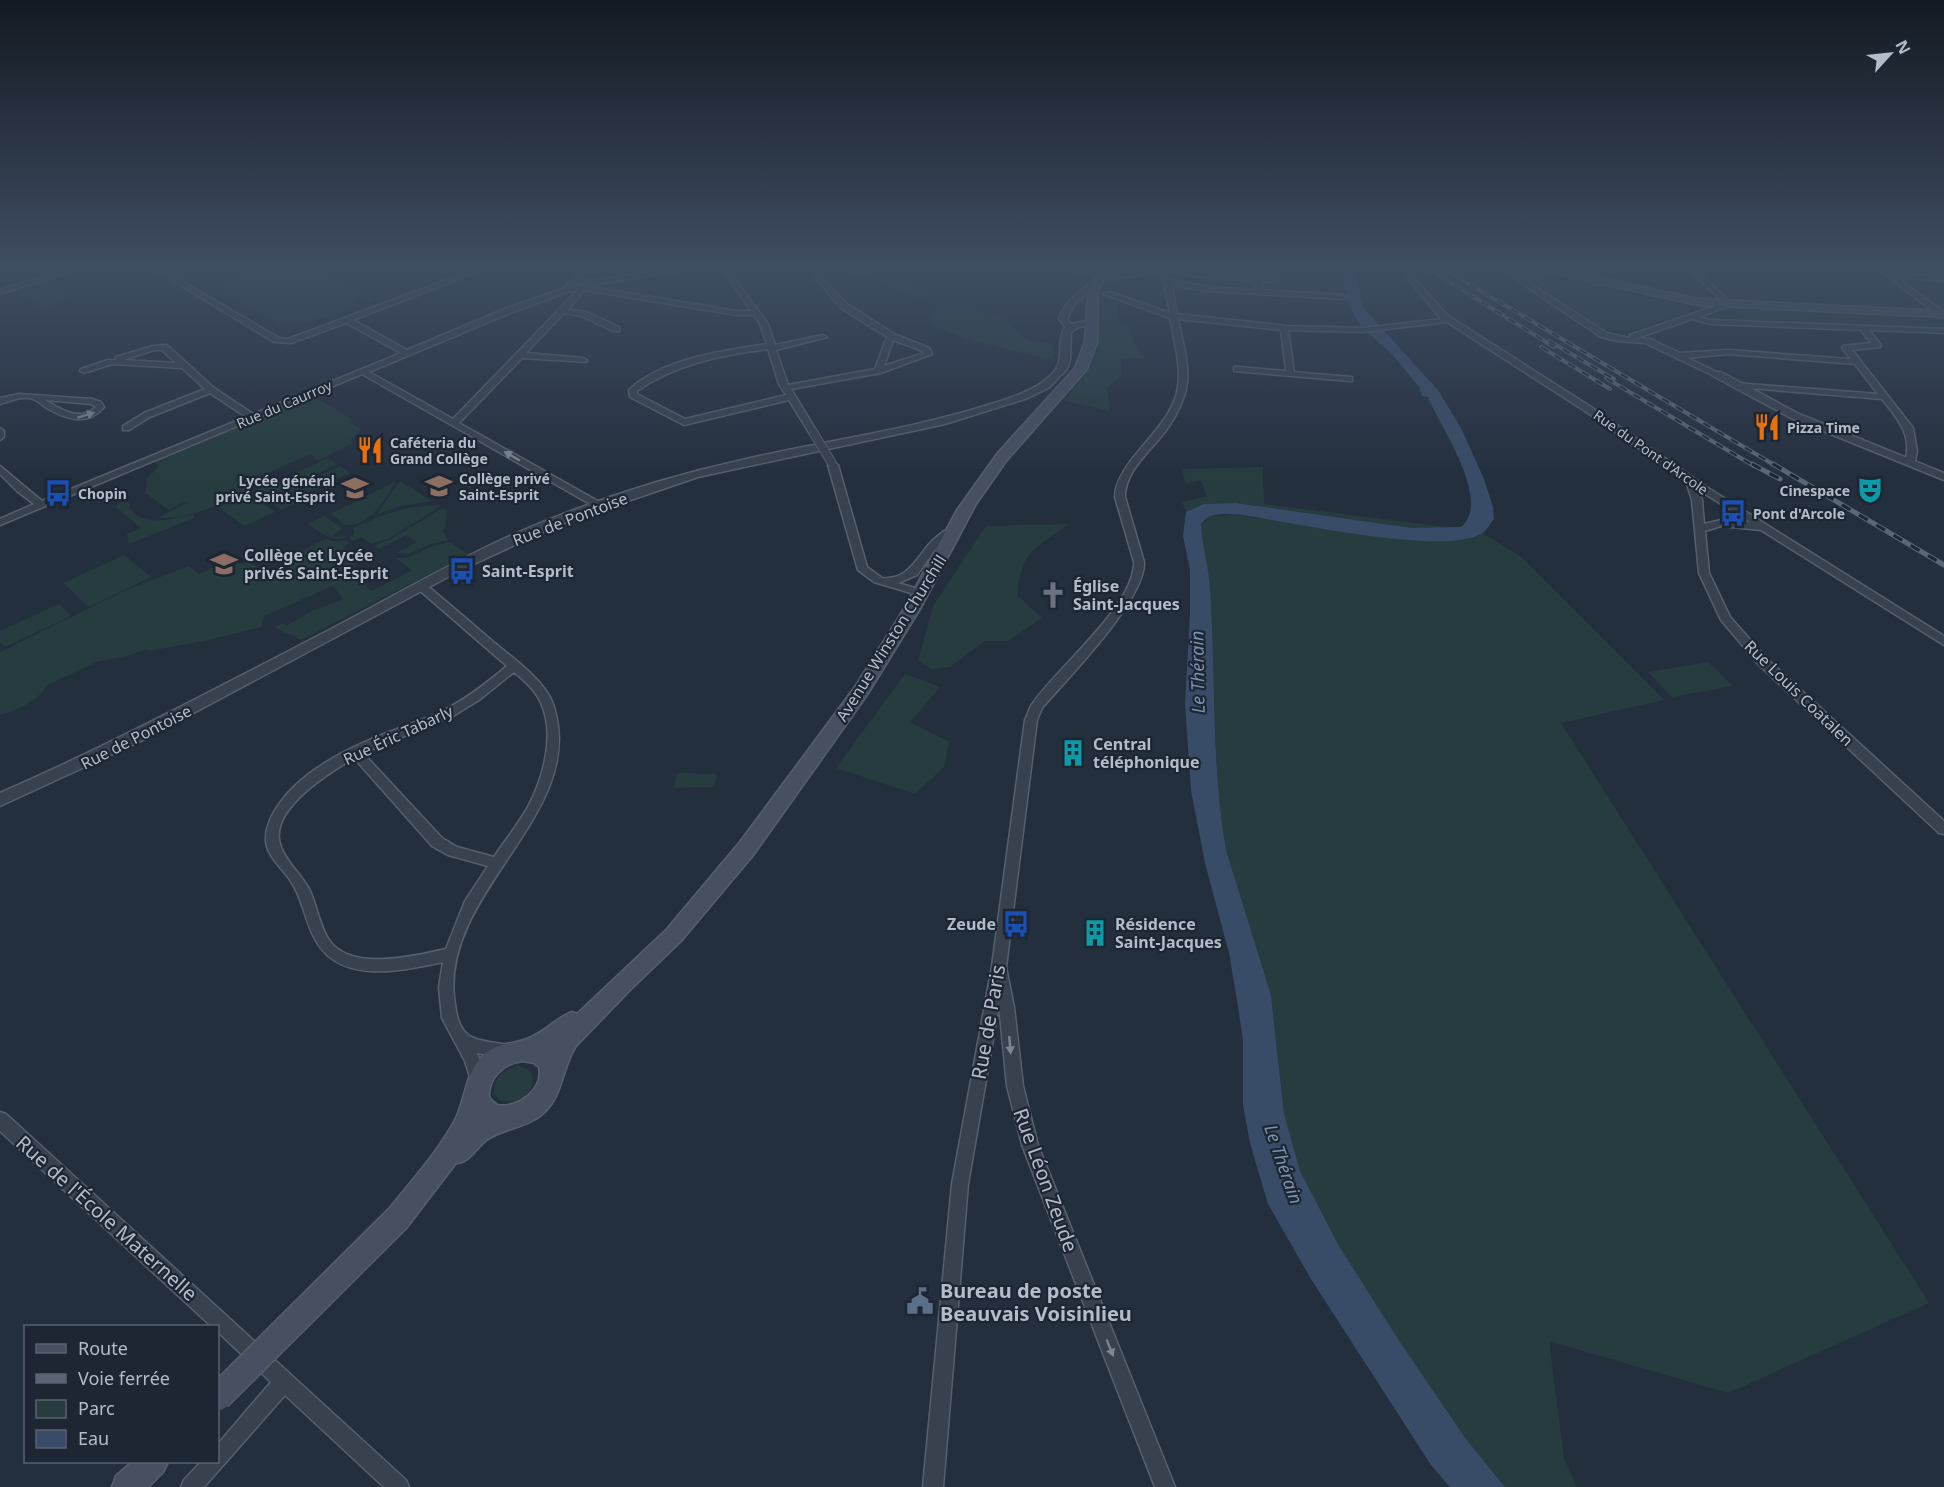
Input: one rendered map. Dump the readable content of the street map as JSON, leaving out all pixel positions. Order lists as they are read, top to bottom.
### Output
{
  "streets": {
    "main road": ["Avenue Winston Churchill"],
    "street": [
      "Rue du Caurroy",
      "Rue du Pont d'Arcole",
      "Rue de Pontoise",
      "Rue Louis Coatalen",
      "Rue Éric Tabarly",
      "Rue de Paris",
      "Rue Léon Zeude",
      "Rue de l'École Maternelle"
    ]
  },
  "crossings": [
    ["Rue du Pont d'Arcole", "Rue Louis Coatalen"],
    ["Rue de Paris", "Rue Léon Zeude"]
  ],
  "one_way": ["Rue Léon Zeude"],
  "water": ["Le Thérain"],
  "places": {
    "restaurant": ["Pizza Time", "Caféteria du Grand Collège"],
    "school or university": ["Collège privé Saint-Esprit", "Lycée général privé Saint-Esprit", "Collège et Lycée privés Saint-Esprit"],
    "theatre": ["Cinespace"],
    "bus stop": [
      "Chopin",
      "Pont d'Arcole",
      "Saint-Esprit",
      "Zeude"
    ],
    "church": ["Église Saint-Jacques"],
    "building": ["Central téléphonique", "Résidence Saint-Jacques"],
    "public building": ["Bureau de poste Beauvais Voisinlieu"]
  },
  "legend": [
    "Route",
    "Voie ferrée",
    "Parc",
    "Eau"
  ],
  "north": "top right"
}
